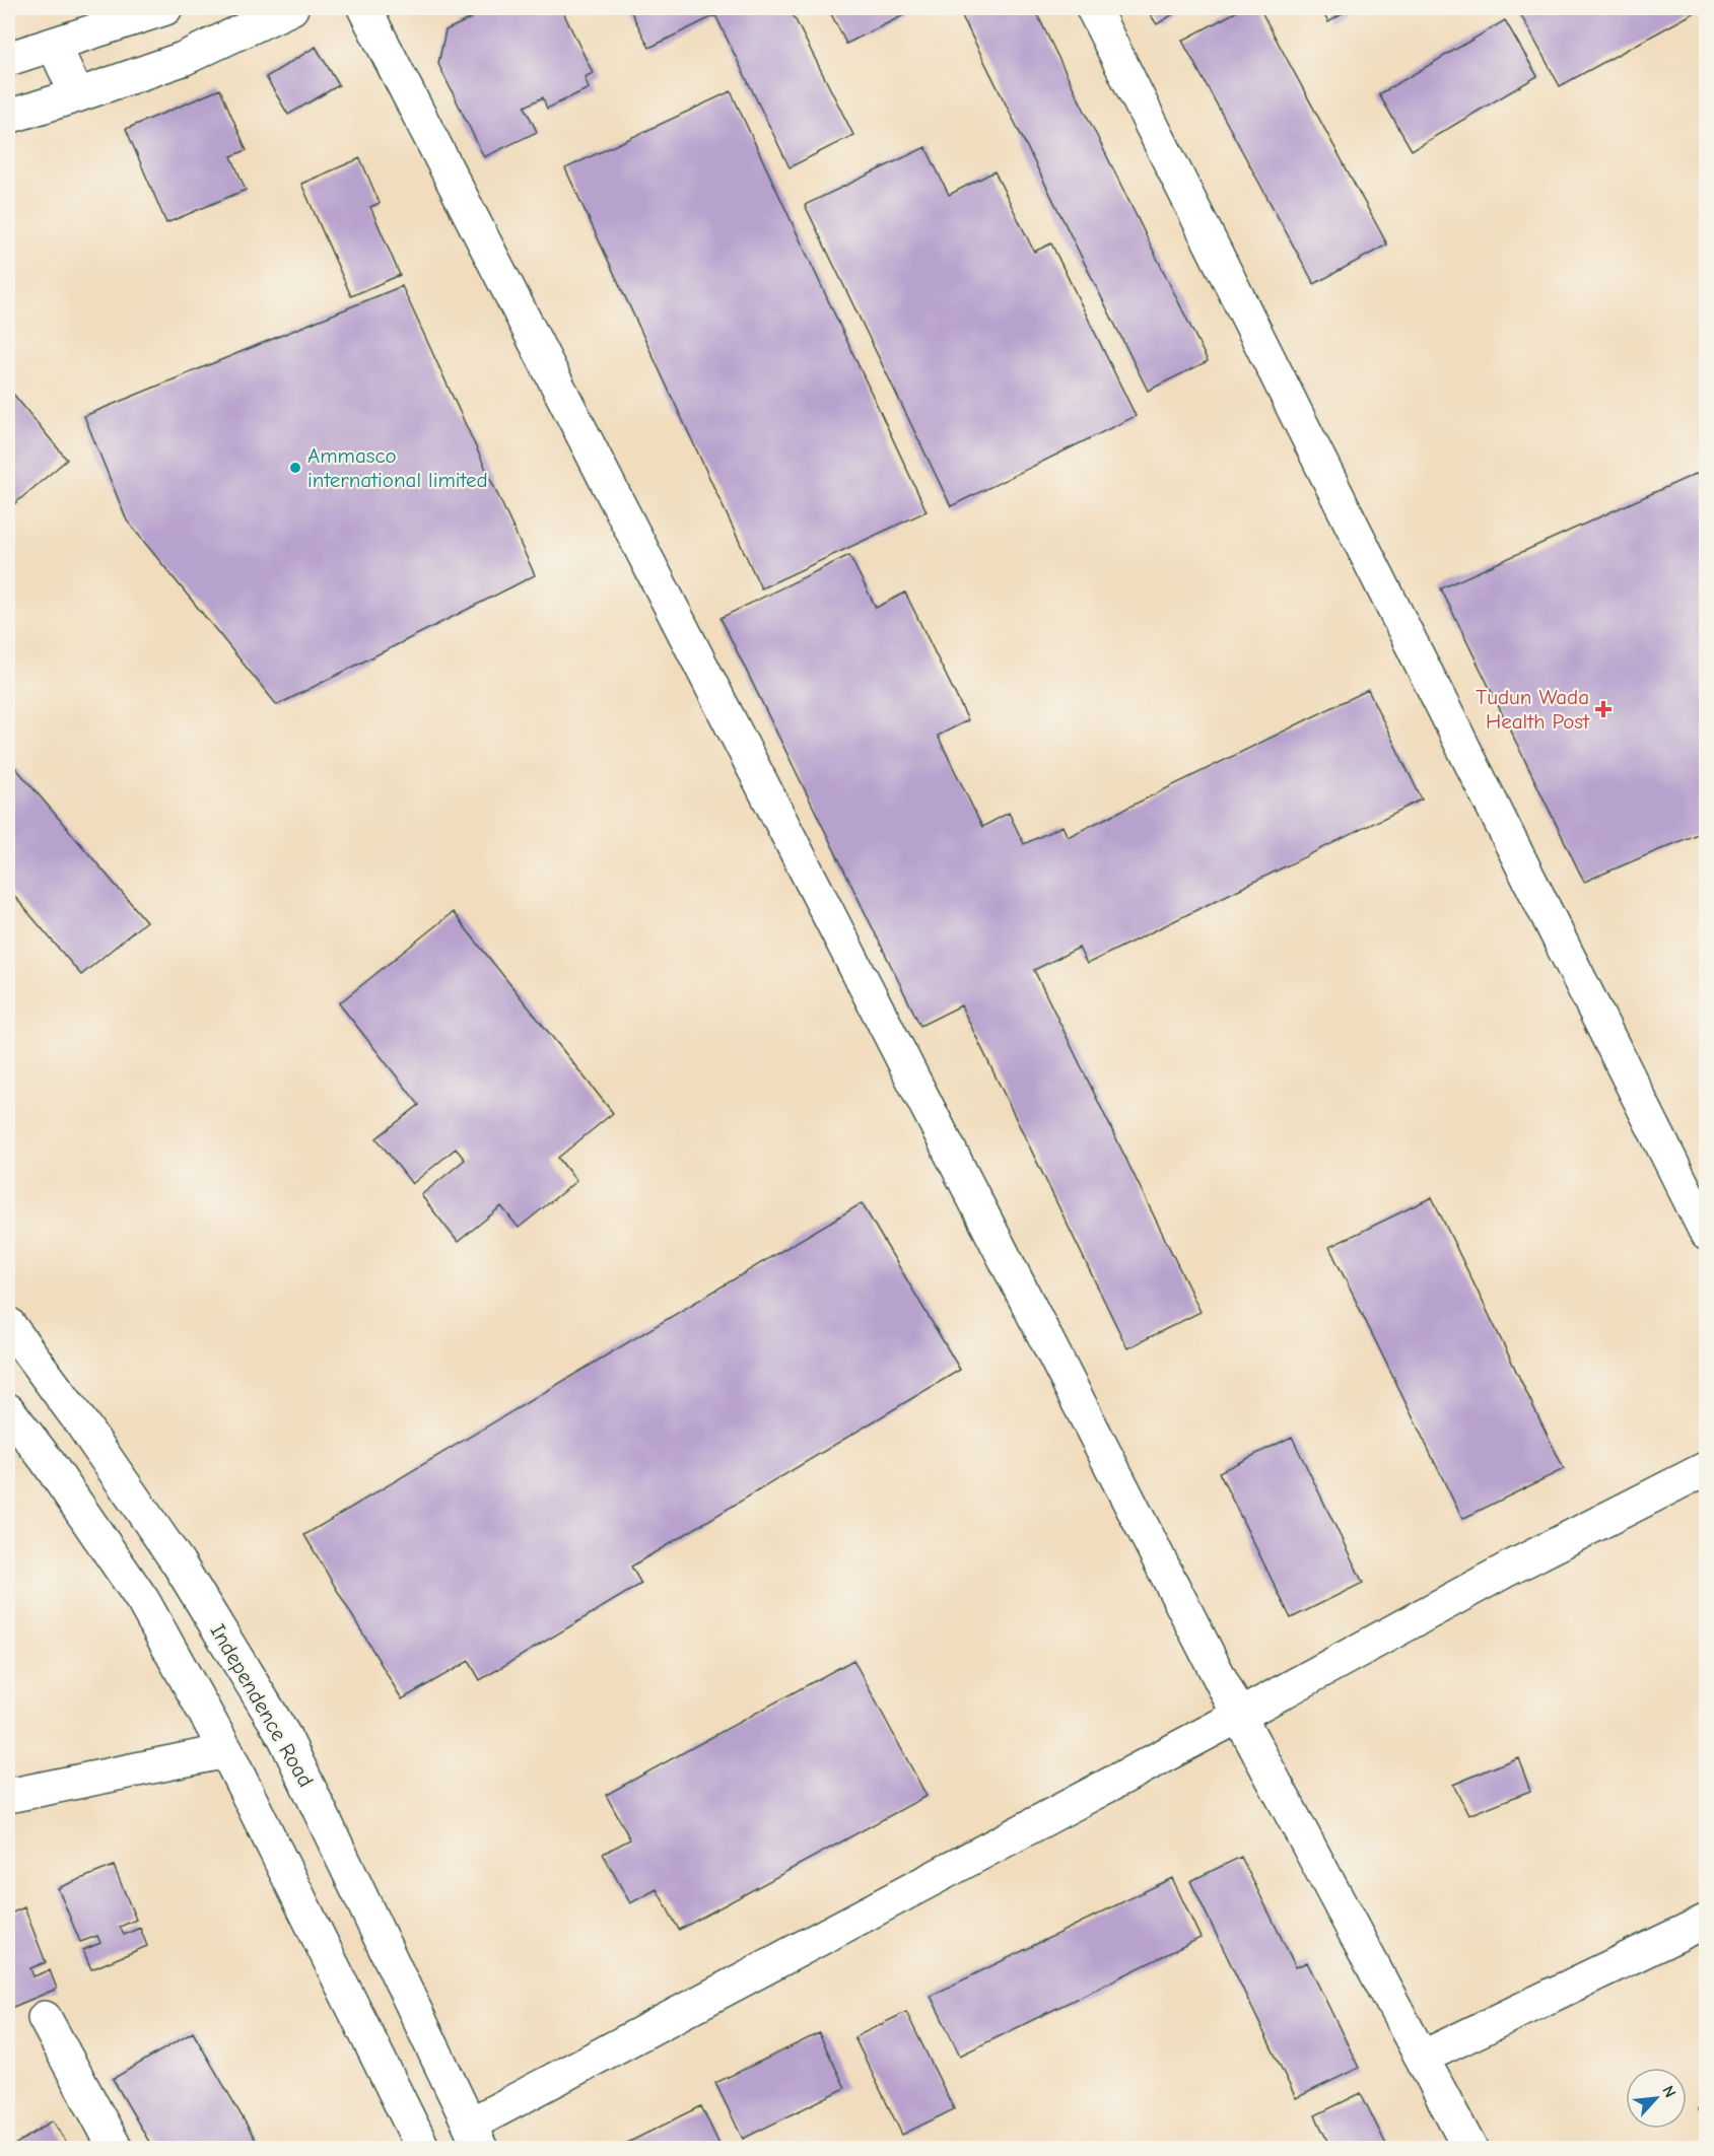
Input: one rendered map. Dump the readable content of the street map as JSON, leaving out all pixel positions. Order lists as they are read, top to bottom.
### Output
{
  "streets": {
    "street": ["Independence Road"]
  },
  "places": {
    "other": ["Ammasco international limited"],
    "health": ["Tudun Wada Health Post"]
  },
  "north": "top right"
}
